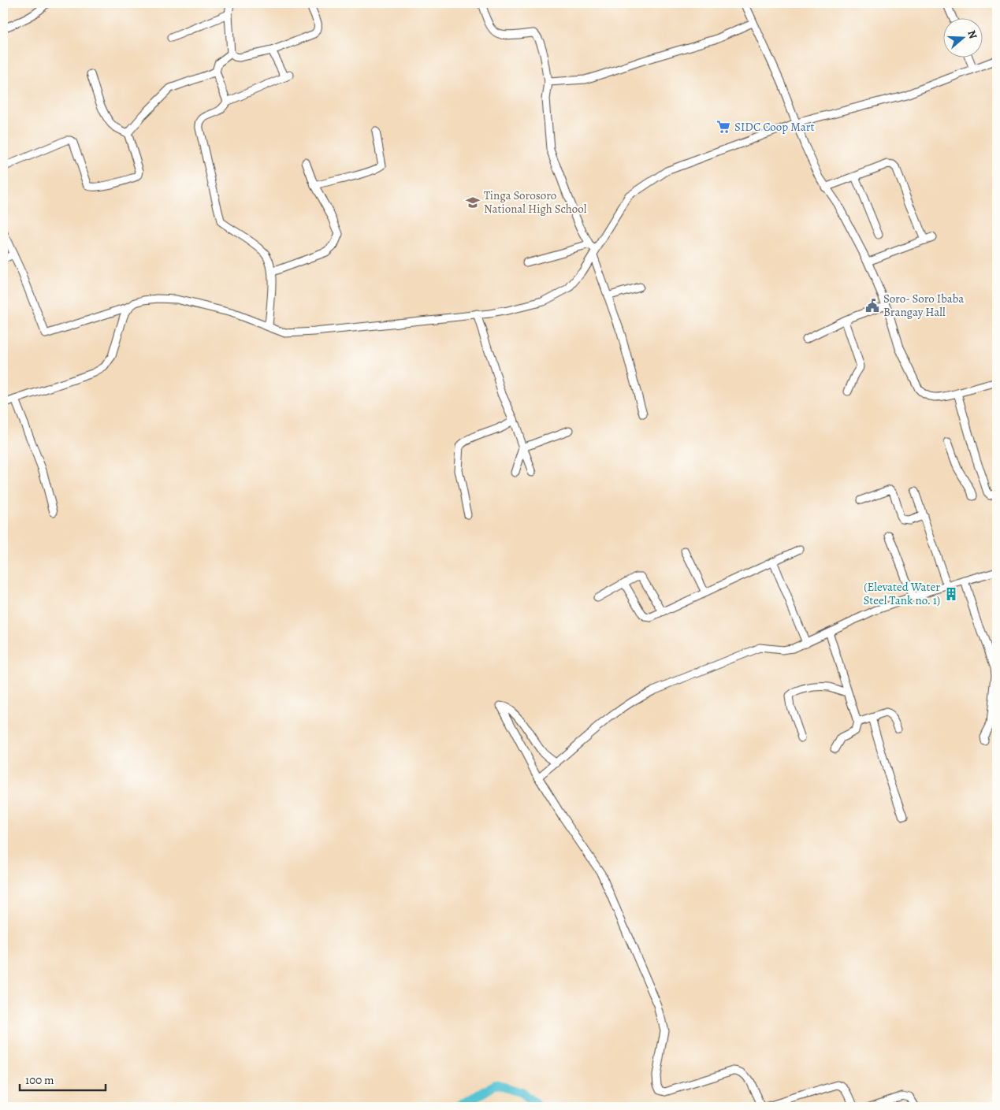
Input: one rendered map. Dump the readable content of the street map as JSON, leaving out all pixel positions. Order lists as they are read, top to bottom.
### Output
{
  "places": {
    "supermarket": ["SIDC Coop Mart"],
    "school or university": ["Tinga Sorosoro National High School"],
    "public building": ["Soro- Soro Ibaba Brangay Hall"],
    "building": ["(Elevated Water Steel Tank no. 1)"]
  },
  "scale_bar": "100 m",
  "north": "right"
}
